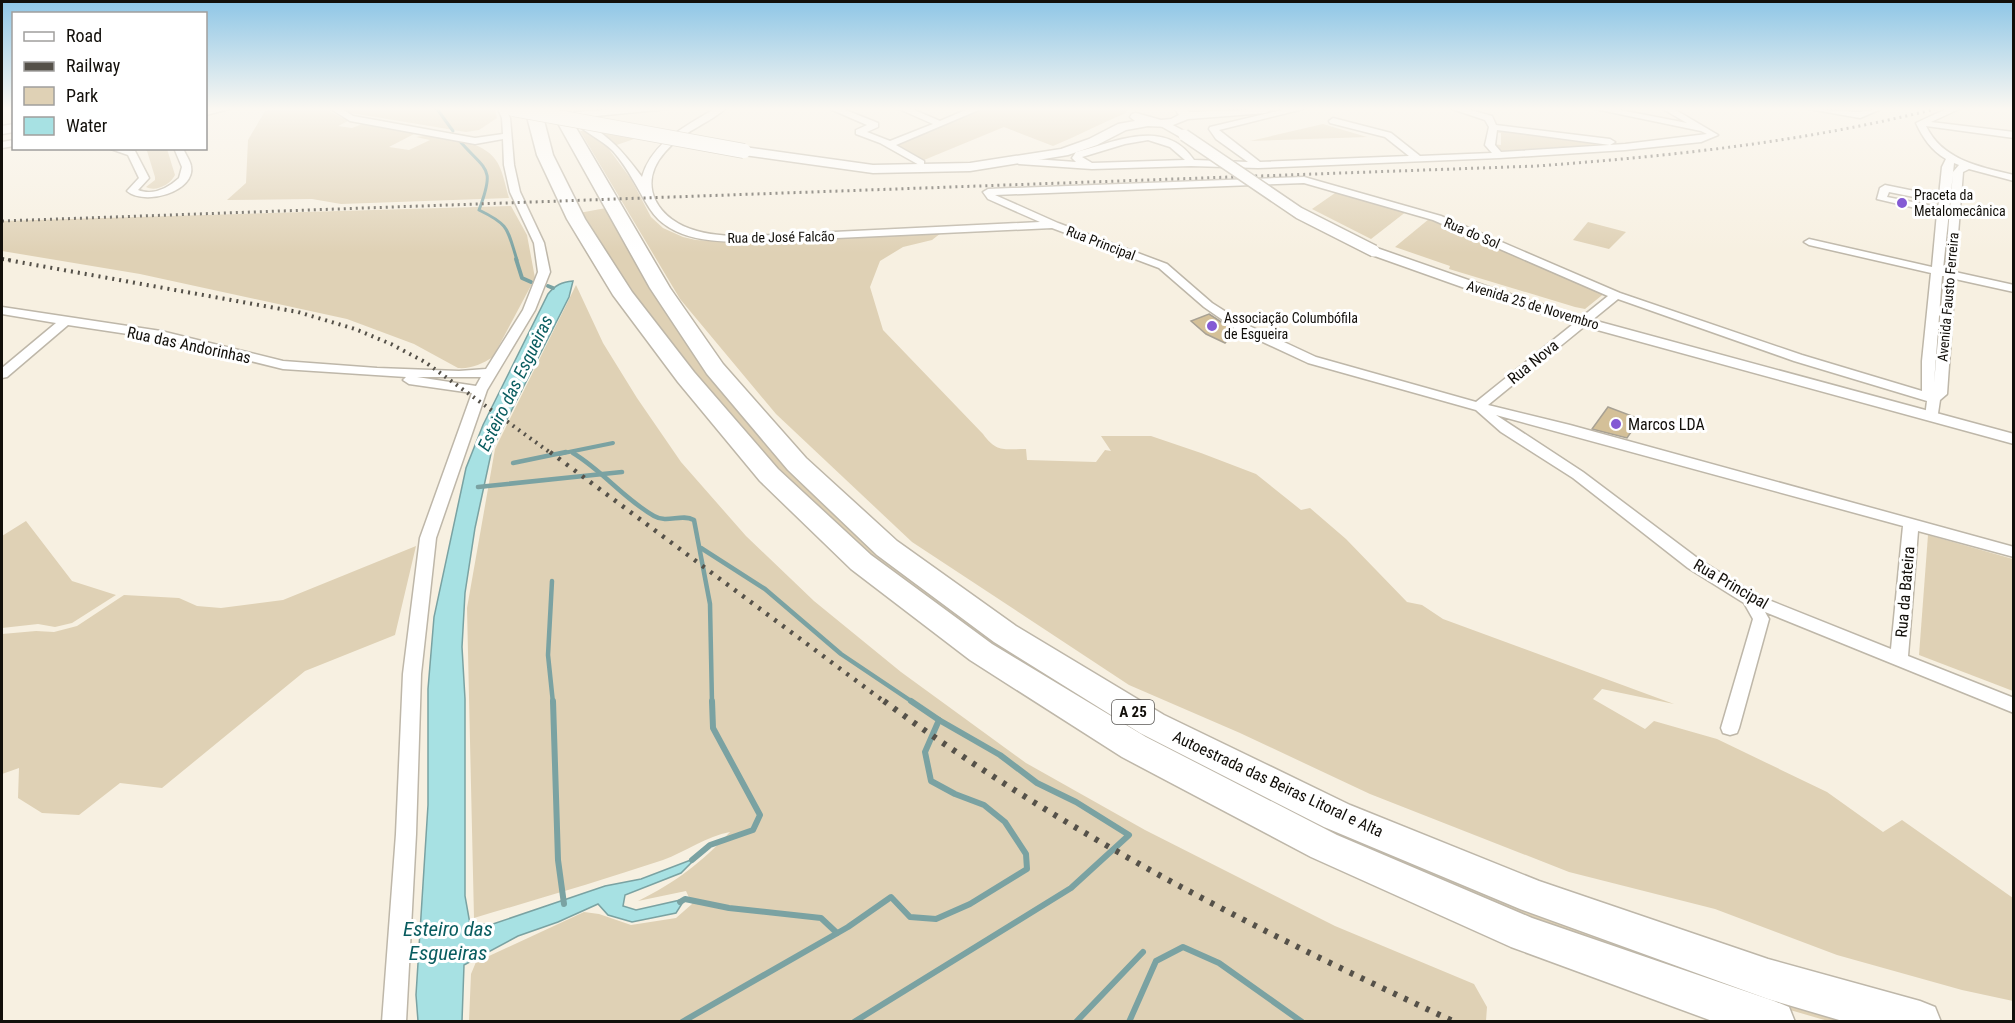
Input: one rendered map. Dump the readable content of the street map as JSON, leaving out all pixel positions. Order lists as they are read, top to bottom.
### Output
{
  "streets": {
    "highway": ["A 25", "Autoestrada das Beiras Litoral e Alta"],
    "street": [
      "Rua do Sol",
      "Rua de José Falcão",
      "Rua Principal",
      "Avenida Fausto Ferreira",
      "Avenida 25 de Novembro",
      "Rua das Andorinhas",
      "Rua Nova",
      "Rua da Bateira"
    ]
  },
  "crossings": [
    ["Rua do Sol", "Rua Principal"],
    ["Rua do Sol", "Avenida Fausto Ferreira"],
    ["Rua do Sol", "Avenida 25 de Novembro"],
    ["Rua do Sol", "Rua Nova"],
    ["Rua de José Falcão", "Rua Principal"],
    ["Rua Principal", "Rua Nova"],
    ["Rua Principal", "Rua da Bateira"],
    ["Avenida Fausto Ferreira", "Avenida 25 de Novembro"],
    ["Avenida 25 de Novembro", "Rua Nova"]
  ],
  "water": ["Esteiro das Esgueiras"],
  "places": ["Praceta da Metalomecânica", "Associação Columbófila de Esgueira", "Marcos LDA"],
  "legend": [
    "Road",
    "Railway",
    "Park",
    "Water"
  ]
}
